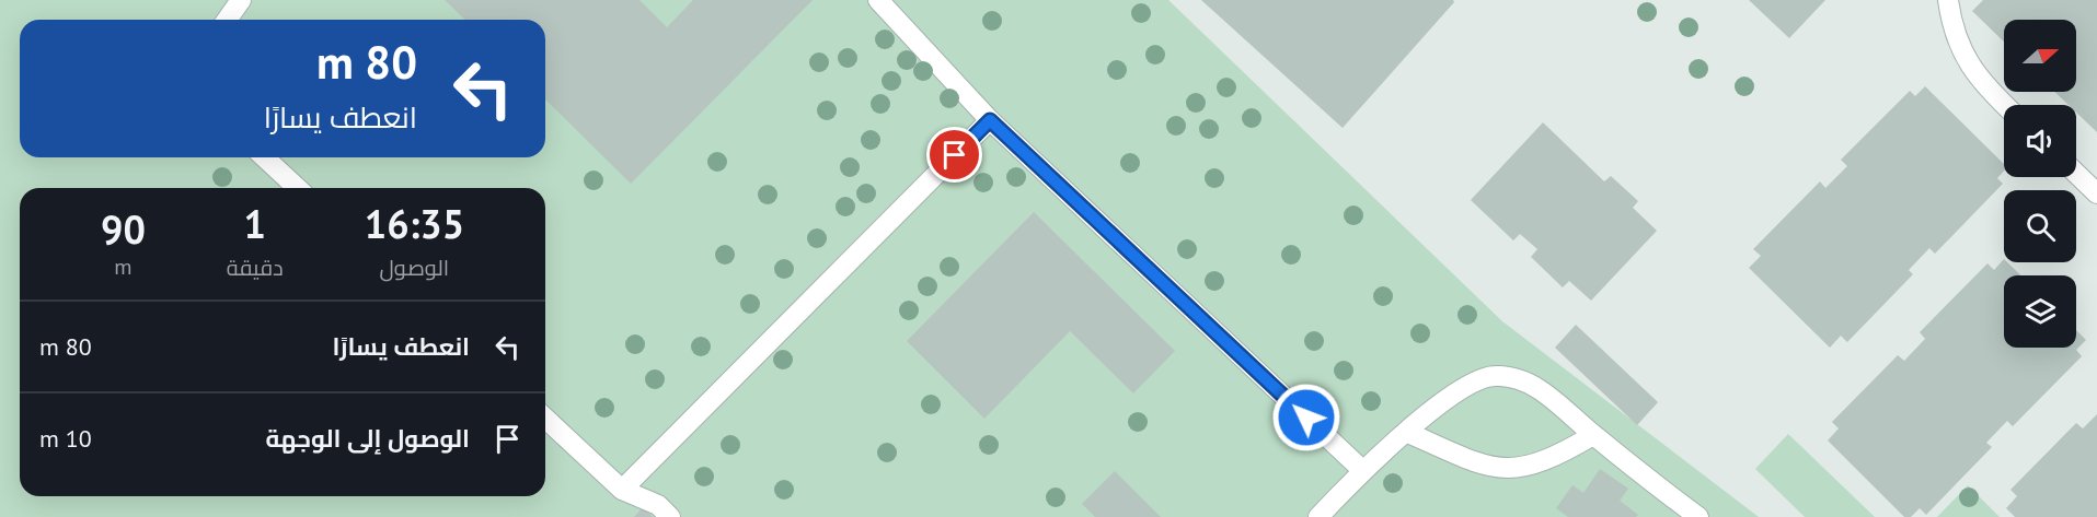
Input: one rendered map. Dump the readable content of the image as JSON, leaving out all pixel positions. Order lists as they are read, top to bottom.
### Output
{
  "north": "right",
  "page": {
    "turn": ["80 m", "انعطف يسارًا"],
    "eta": [
      "16:35",
      "الوصول",
      "1",
      "دقيقة",
      "90",
      "m"
    ],
    "list": [
      {
        "name": "انعطف يسارًا",
        "value": "80 m"
      },
      {
        "name": "الوصول إلى الوجهة",
        "value": "10 m"
      }
    ]
  }
}
